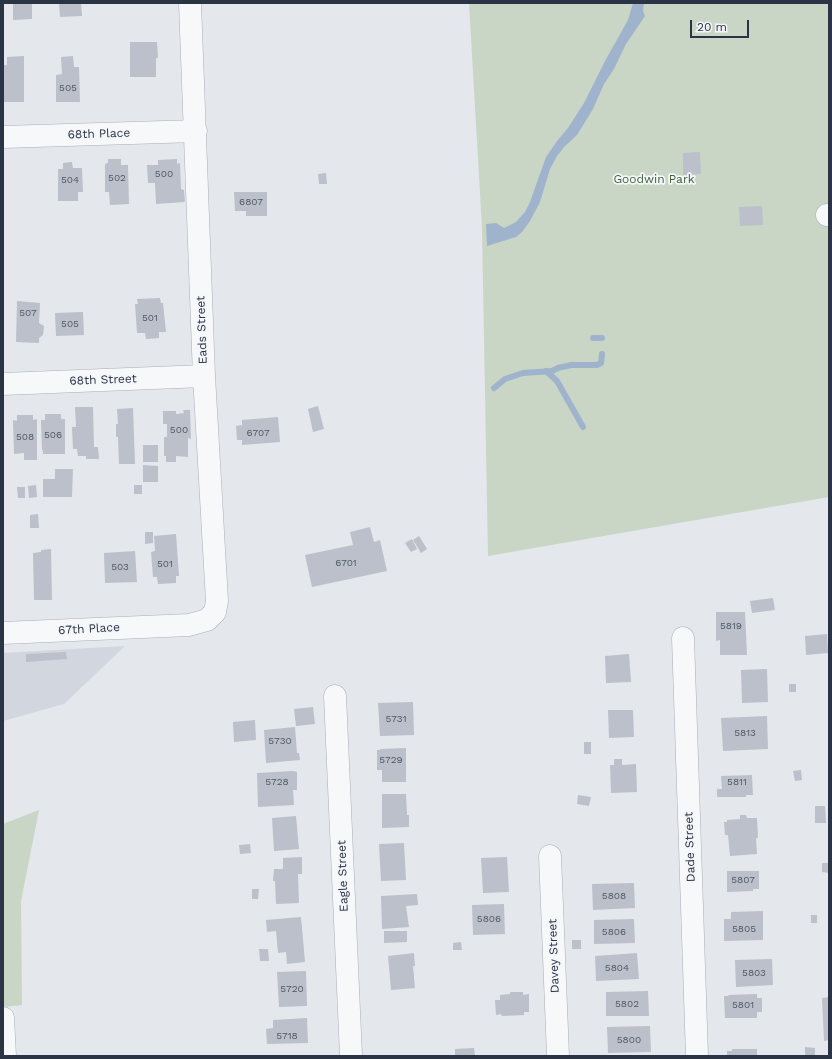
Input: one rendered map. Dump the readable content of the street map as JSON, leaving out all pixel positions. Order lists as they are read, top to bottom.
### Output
{
  "streets": {
    "street": [
      "68th Place",
      "Eads Street",
      "68th Street",
      "67th Place",
      "Dade Street",
      "Eagle Street",
      "Davey Street"
    ]
  },
  "crossings": [
    ["68th Place", "Eads Street"],
    ["Eads Street", "68th Street"],
    ["Eads Street", "67th Place"]
  ],
  "parks": ["Goodwin Park"],
  "house_numbers": [
    "505",
    "500",
    "502",
    "504",
    "6807",
    "507",
    "501",
    "505",
    "500",
    "6707",
    "506",
    "508",
    "6701",
    "501",
    "503",
    "5819",
    "5731",
    "5813",
    "5730",
    "5729",
    "5728",
    "5811",
    "5807",
    "5808",
    "5806",
    "5805",
    "5806",
    "5804",
    "5803",
    "5720",
    "5802",
    "5801",
    "5718",
    "5800"
  ],
  "scale_bar": "20 m"
}
